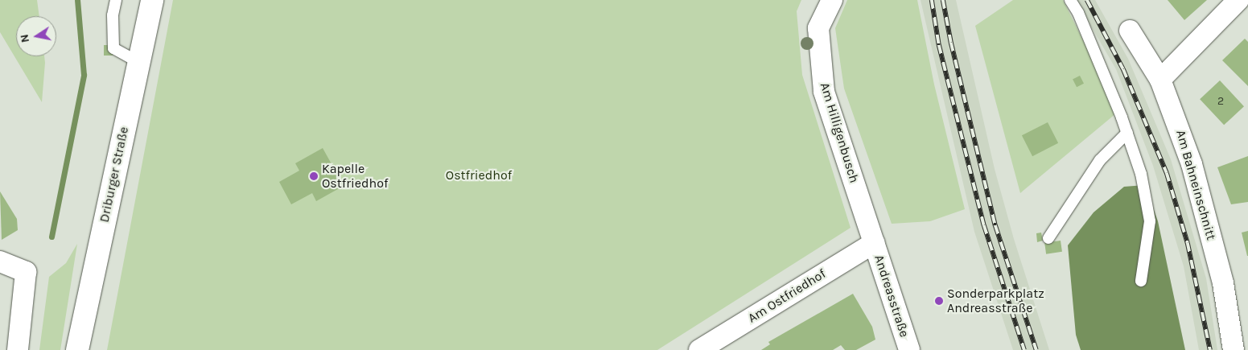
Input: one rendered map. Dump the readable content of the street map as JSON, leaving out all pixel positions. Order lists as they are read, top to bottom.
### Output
{
  "streets": {
    "main road": ["Driburger Straße"],
    "street": [
      "Am Hilligenbusch",
      "Am Bahneinschnitt",
      "Am Ostfriedhof",
      "Andreasstraße"
    ]
  },
  "crossings": [
    ["Am Hilligenbusch", "Am Ostfriedhof"],
    ["Am Hilligenbusch", "Andreasstraße"],
    ["Am Ostfriedhof", "Andreasstraße"]
  ],
  "parks": ["Ostfriedhof"],
  "places": ["Kapelle Ostfriedhof", "Sonderparkplatz Andreasstraße"],
  "house_numbers": ["2"],
  "north": "left"
}
